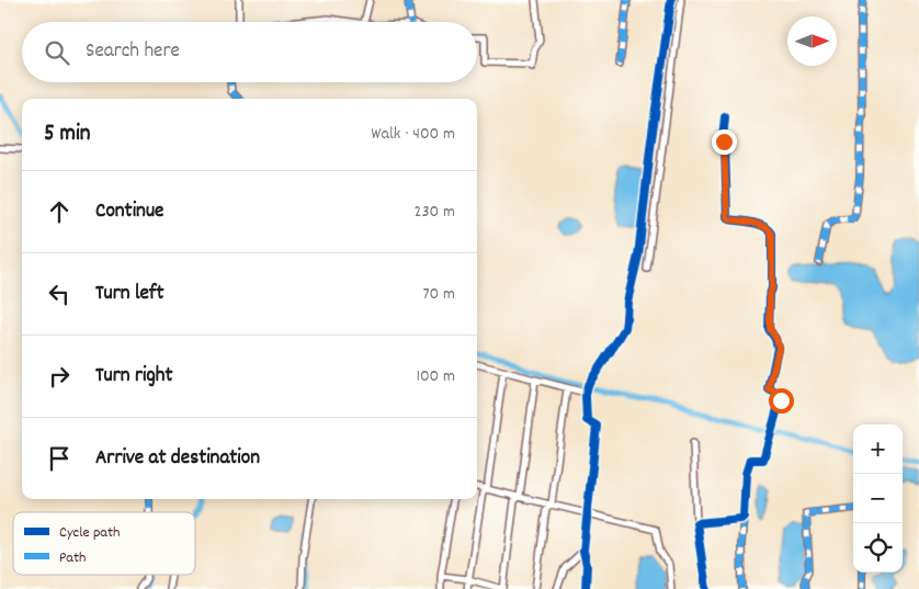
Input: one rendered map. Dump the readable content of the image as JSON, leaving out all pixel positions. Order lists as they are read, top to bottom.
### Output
{
  "legend": ["Cycle path", "Path"],
  "north": "right",
  "page": {
    "search": "Search here",
    "heading": ["5 min", "Walk · 400 m"],
    "list": [
      ["Continue", "230 m"],
      ["Turn left", "70 m"],
      ["Turn right", "100 m"],
      "Arrive at destination"
    ],
    "map_buttons": ["+", "−"]
  }
}
